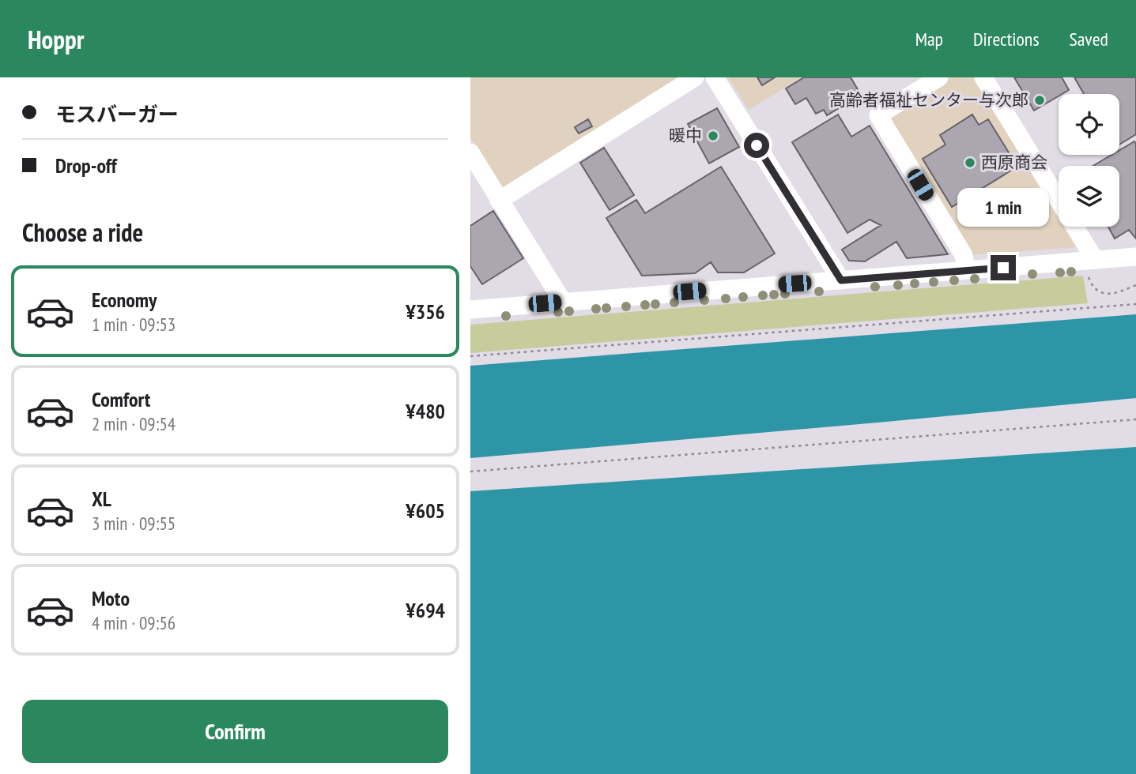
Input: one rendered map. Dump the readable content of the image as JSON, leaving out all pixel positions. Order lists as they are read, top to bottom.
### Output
{
  "places": ["高齢者福祉センター与次郎", "暖中", "西原商会"],
  "page": {
    "header": "Hoppr",
    "nav": ["Map", "Directions", "Saved"],
    "banner": ["モスバーガー", "Drop-off"],
    "bubble": "1 min",
    "heading": "Choose a ride",
    "list": [
      {
        "name": "Economy",
        "note": "1 min · 09:53",
        "value": "¥356"
      },
      {
        "name": "Comfort",
        "note": "2 min · 09:54",
        "value": "¥480"
      },
      {
        "name": "XL",
        "note": "3 min · 09:55",
        "value": "¥605"
      },
      {
        "name": "Moto",
        "note": "4 min · 09:56",
        "value": "¥694"
      }
    ],
    "buttons": "Confirm"
  }
}
